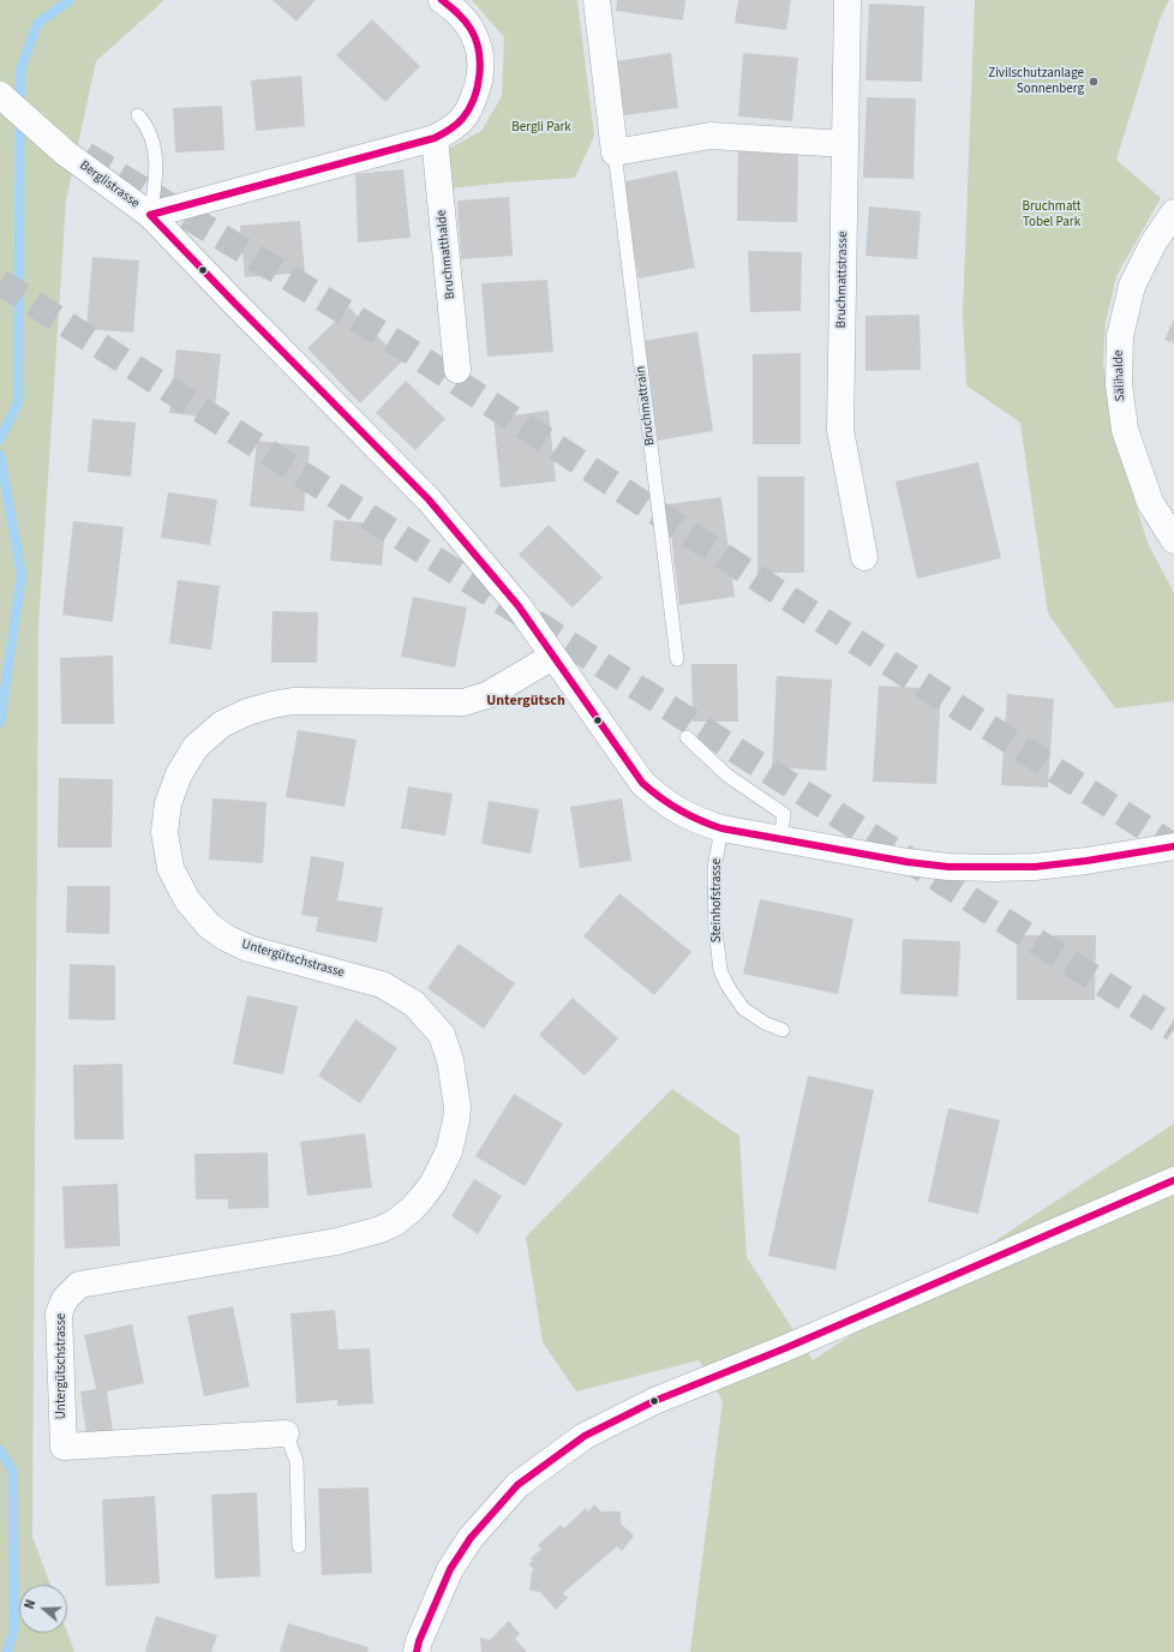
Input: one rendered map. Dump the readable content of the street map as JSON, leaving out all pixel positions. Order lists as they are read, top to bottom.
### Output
{
  "streets": {
    "street": [
      "Berglistrasse",
      "Bruchmatthalde",
      "Bruchmattstrasse",
      "Sälihalde",
      "Bruchmattrain",
      "Untergütschstrasse"
    ],
    "lane": ["Steinhofstrasse"]
  },
  "crossings": [
    ["Berglistrasse", "Bruchmatthalde"]
  ],
  "districts": ["Untergütsch"],
  "parks": ["Bergli Park", "Bruchmatt Tobel Park"],
  "places": ["Zivilschutzanlage Sonnenberg"],
  "north": "left"
}
